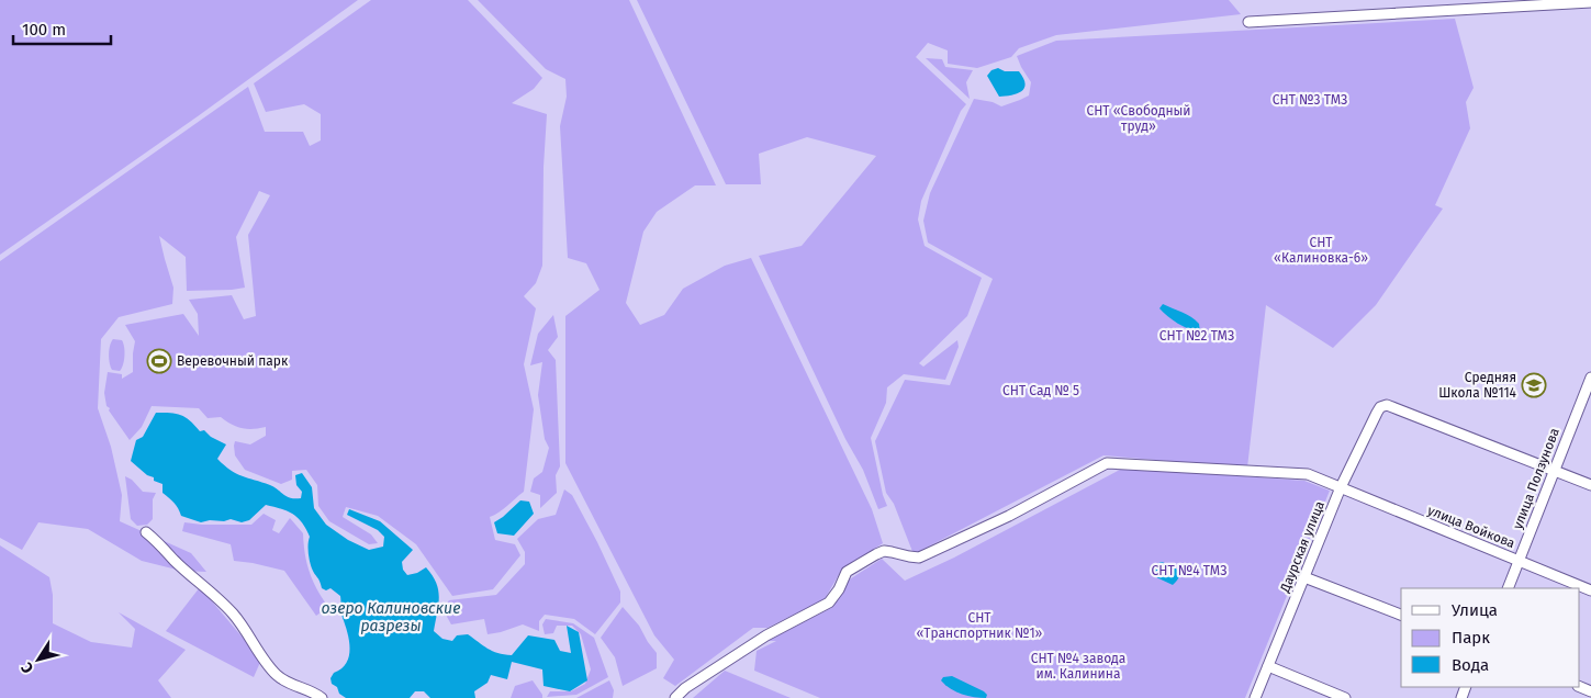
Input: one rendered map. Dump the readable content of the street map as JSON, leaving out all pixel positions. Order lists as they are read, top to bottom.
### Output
{
  "streets": {
    "street": ["улица Ползунова", "улица Войкова", "Даурская улица"]
  },
  "crossings": [
    ["улица Ползунова", "улица Войкова"],
    ["улица Ползунова", "Даурская улица"],
    ["улица Войкова", "Даурская улица"]
  ],
  "water": ["озеро Калиновские разрезы"],
  "parks": [
    "СНТ №3 ТМЗ",
    "СНТ «Свободный труд»",
    "СНТ «Калиновка-6»",
    "СНТ №2 ТМЗ",
    "СНТ Сад № 5",
    "СНТ №4 ТМЗ",
    "СНТ «Транспортник №1»",
    "СНТ №4 завода им. Калинина"
  ],
  "places": {
    "sports": ["Веревочный парк"],
    "school or university": ["Средняя Школа №114"]
  },
  "legend": ["Улица", "Парк", "Вода"],
  "scale_bar": "100 m",
  "north": "bottom left"
}
